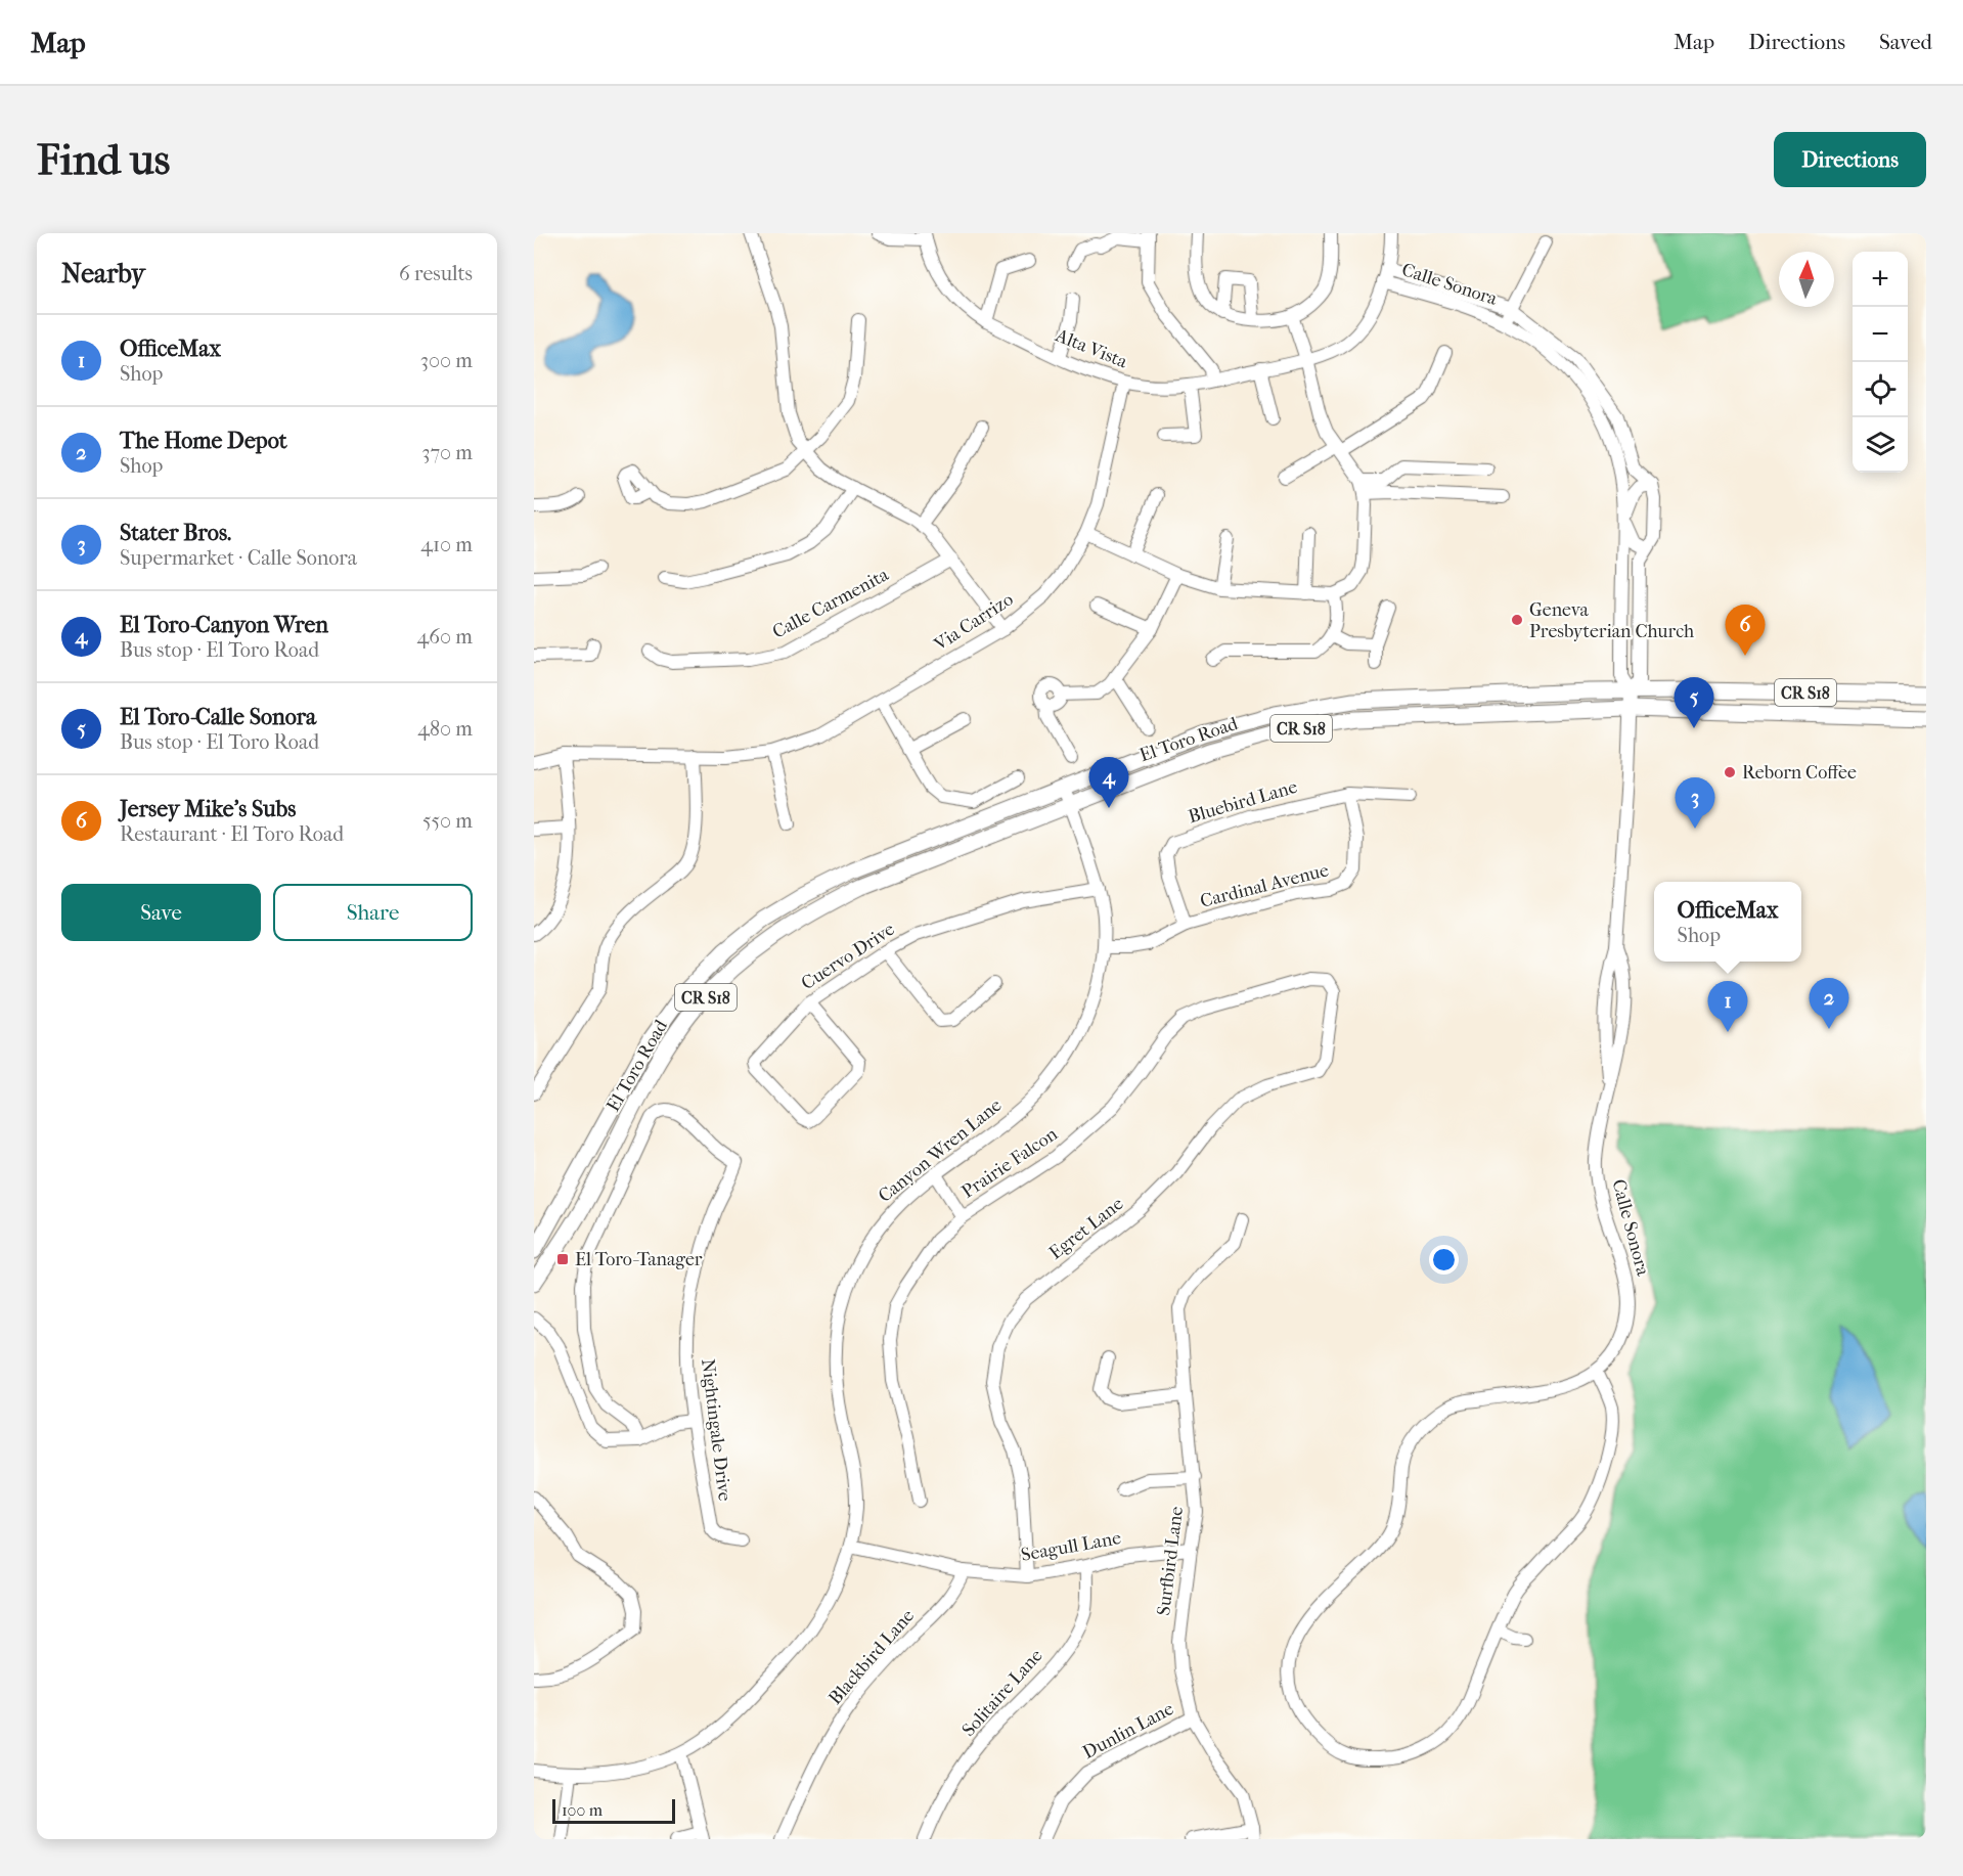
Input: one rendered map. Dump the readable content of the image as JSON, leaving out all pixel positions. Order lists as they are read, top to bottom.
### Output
{
  "streets": {
    "main road": ["CR S18", "El Toro Road"],
    "street": [
      "Calle Sonora",
      "Alta Vista",
      "Calle Carmenita",
      "Via Carrizo",
      "Bluebird Lane",
      "Cardinal Avenue",
      "Cuervo Drive",
      "Canyon Wren Lane",
      "Prairie Falcon",
      "Egret Lane",
      "Nightingale Drive",
      "Seagull Lane",
      "Surfbird Lane",
      "Blackbird Lane",
      "Solitaire Lane",
      "Dunlin Lane"
    ]
  },
  "crossings": [
    ["Calle Sonora", "Alta Vista"],
    ["Calle Sonora", "El Toro Road"],
    ["Alta Vista", "Via Carrizo"],
    ["El Toro Road", "Canyon Wren Lane"],
    ["Bluebird Lane", "Cardinal Avenue"],
    ["Cardinal Avenue", "Canyon Wren Lane"],
    ["Cuervo Drive", "Canyon Wren Lane"],
    ["Canyon Wren Lane", "Seagull Lane"],
    ["Prairie Falcon", "Egret Lane"],
    ["Egret Lane", "Seagull Lane"],
    ["Seagull Lane", "Surfbird Lane"],
    ["Seagull Lane", "Blackbird Lane"],
    ["Seagull Lane", "Solitaire Lane"],
    ["Surfbird Lane", "Dunlin Lane"]
  ],
  "places": {
    "other": ["Geneva Presbyterian Church", "Reborn Coffee"],
    "transit": ["El Toro-Tanager"]
  },
  "scale_bar": "100 m",
  "north": "top",
  "page": {
    "header": "Map",
    "nav": ["Map", "Directions", "Saved"],
    "buttons": [
      "Directions",
      ["Save", "Share"]
    ],
    "title": "Find us",
    "heading": ["Nearby", "6 results"],
    "map_buttons": ["+", "−"],
    "list": [
      {
        "mark": "1",
        "name": "OfficeMax",
        "note": "Shop",
        "value": "300 m"
      },
      {
        "mark": "2",
        "name": "The Home Depot",
        "note": "Shop",
        "value": "370 m"
      },
      {
        "mark": "3",
        "name": "Stater Bros.",
        "note": "Supermarket · Calle Sonora",
        "value": "410 m"
      },
      {
        "mark": "4",
        "name": "El Toro-Canyon Wren",
        "note": "Bus stop · El Toro Road",
        "value": "460 m"
      },
      {
        "mark": "5",
        "name": "El Toro-Calle Sonora",
        "note": "Bus stop · El Toro Road",
        "value": "480 m"
      },
      {
        "mark": "6",
        "name": "Jersey Mike's Subs",
        "note": "Restaurant · El Toro Road",
        "value": "550 m"
      }
    ],
    "pins": [
      "6",
      "5",
      "4",
      "3",
      "2",
      "1"
    ],
    "popup": ["OfficeMax", "Shop"],
    "scale": "100 m"
  }
}
